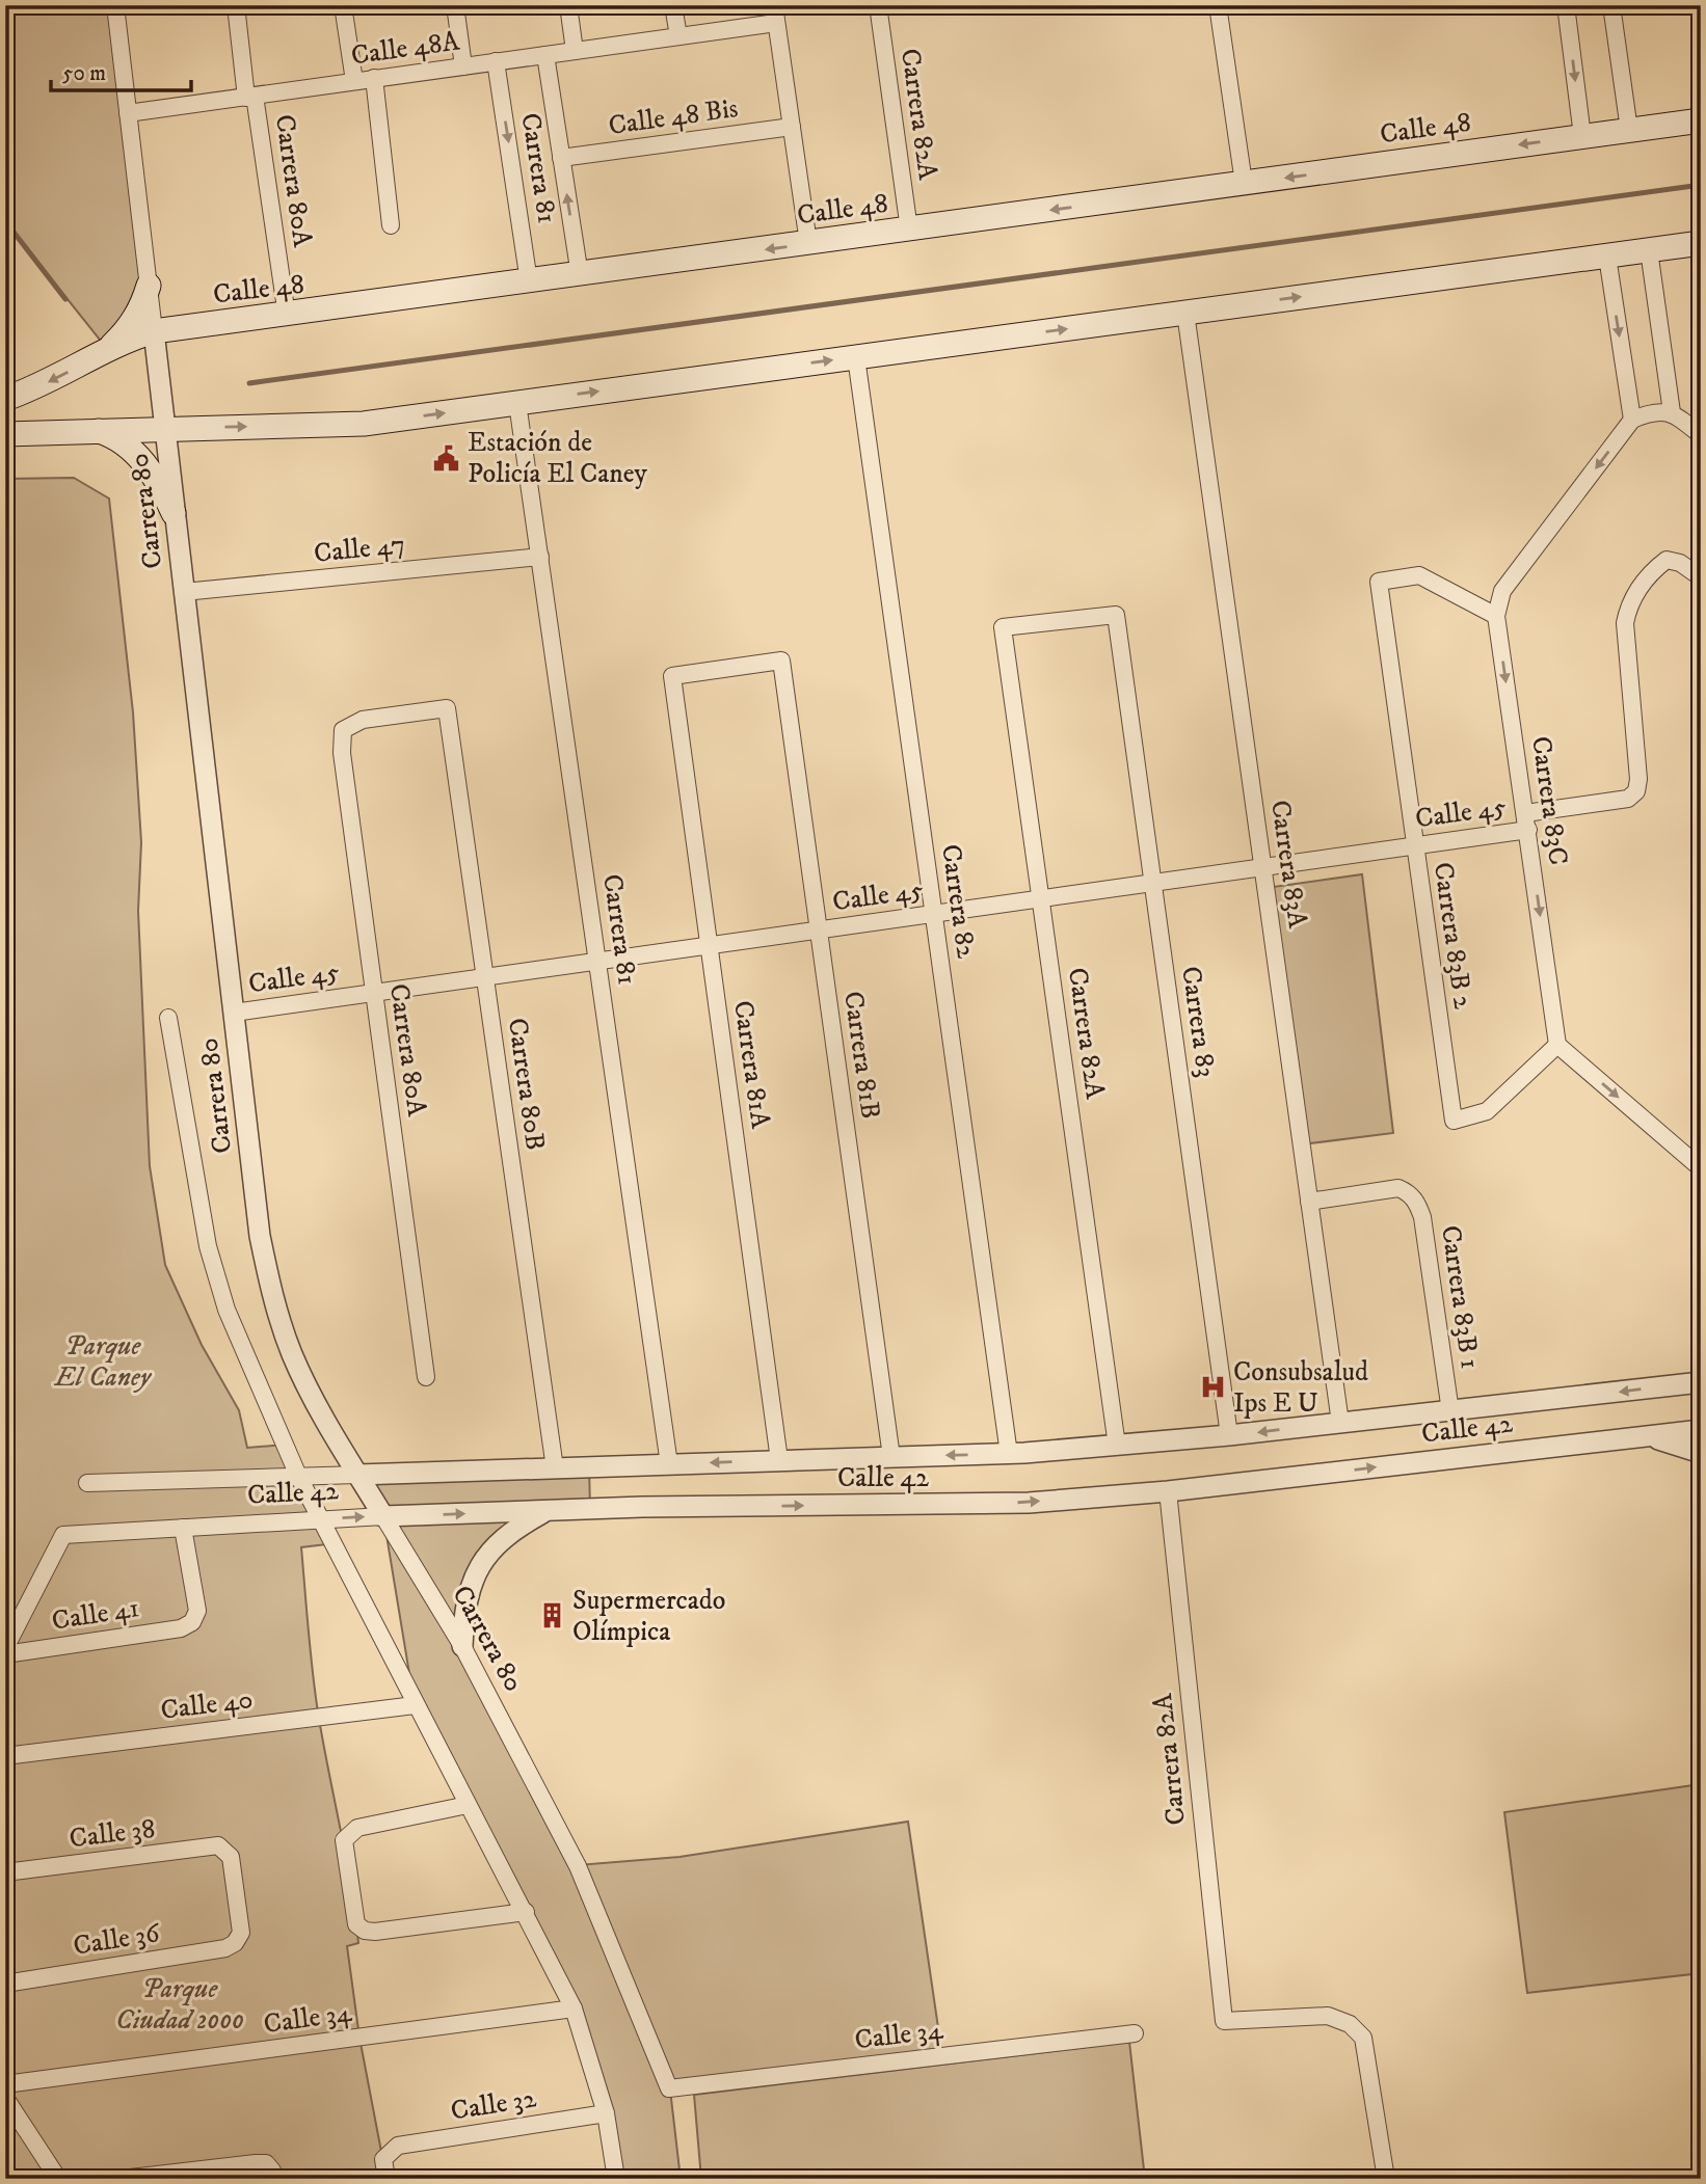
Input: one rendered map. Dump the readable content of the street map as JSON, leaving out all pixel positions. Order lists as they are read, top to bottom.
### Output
{
  "streets": {
    "main road": ["Calle 48"],
    "street": [
      "Calle 48A",
      "Carrera 82A",
      "Calle 48 Bis",
      "Carrera 81",
      "Carrera 80A",
      "Carrera 80",
      "Calle 47",
      "Carrera 83C",
      "Calle 45",
      "Carrera 83A",
      "Carrera 82",
      "Carrera 83B 2",
      "Carrera 83",
      "Carrera 81B",
      "Carrera 81A",
      "Carrera 80B",
      "Carrera 83B 1",
      "Calle 42",
      "Calle 41",
      "Calle 40",
      "Calle 38",
      "Calle 36",
      "Calle 34",
      "Calle 32"
    ]
  },
  "crossings": [
    ["Calle 48A", "Carrera 81"],
    ["Calle 48A", "Carrera 80A"],
    ["Calle 48A", "Carrera 80"],
    ["Carrera 82A", "Calle 48"],
    ["Carrera 82A", "Calle 45"],
    ["Carrera 82A", "Carrera 83"],
    ["Carrera 82A", "Calle 42"],
    ["Calle 48 Bis", "Carrera 81"],
    ["Calle 48", "Carrera 81"],
    ["Calle 48", "Carrera 80A"],
    ["Calle 48", "Carrera 80"],
    ["Carrera 81", "Calle 47"],
    ["Carrera 81", "Calle 45"],
    ["Carrera 81", "Calle 42"],
    ["Carrera 80A", "Calle 45"],
    ["Carrera 80A", "Carrera 80B"],
    ["Carrera 80", "Calle 47"],
    ["Carrera 80", "Calle 45"],
    ["Carrera 80", "Calle 42"],
    ["Carrera 80", "Calle 40"],
    ["Carrera 80", "Calle 34"],
    ["Carrera 80", "Calle 32"],
    ["Carrera 83C", "Calle 45"],
    ["Carrera 83C", "Carrera 83B 2"],
    ["Calle 45", "Carrera 83A"],
    ["Calle 45", "Carrera 82"],
    ["Calle 45", "Carrera 83B 2"],
    ["Calle 45", "Carrera 83"],
    ["Calle 45", "Carrera 81B"],
    ["Calle 45", "Carrera 81A"],
    ["Calle 45", "Carrera 80B"],
    ["Carrera 83A", "Carrera 83B 1"],
    ["Carrera 83A", "Calle 42"],
    ["Carrera 82", "Calle 42"],
    ["Carrera 83", "Calle 42"],
    ["Carrera 81B", "Carrera 81A"],
    ["Carrera 81B", "Calle 42"],
    ["Carrera 81A", "Calle 42"],
    ["Carrera 80B", "Calle 42"],
    ["Carrera 83B 1", "Calle 42"],
    ["Calle 42", "Calle 41"],
    ["Calle 38", "Calle 36"]
  ],
  "one_way": ["Carrera 83C"],
  "parks": ["Parque El Caney", "Parque Ciudad 2000"],
  "places": {
    "public building": ["Estación de Policía El Caney"],
    "hospital": ["Consubsalud Ips E U"],
    "building": ["Supermercado Olímpica"]
  },
  "scale_bar": "50 m"
}
